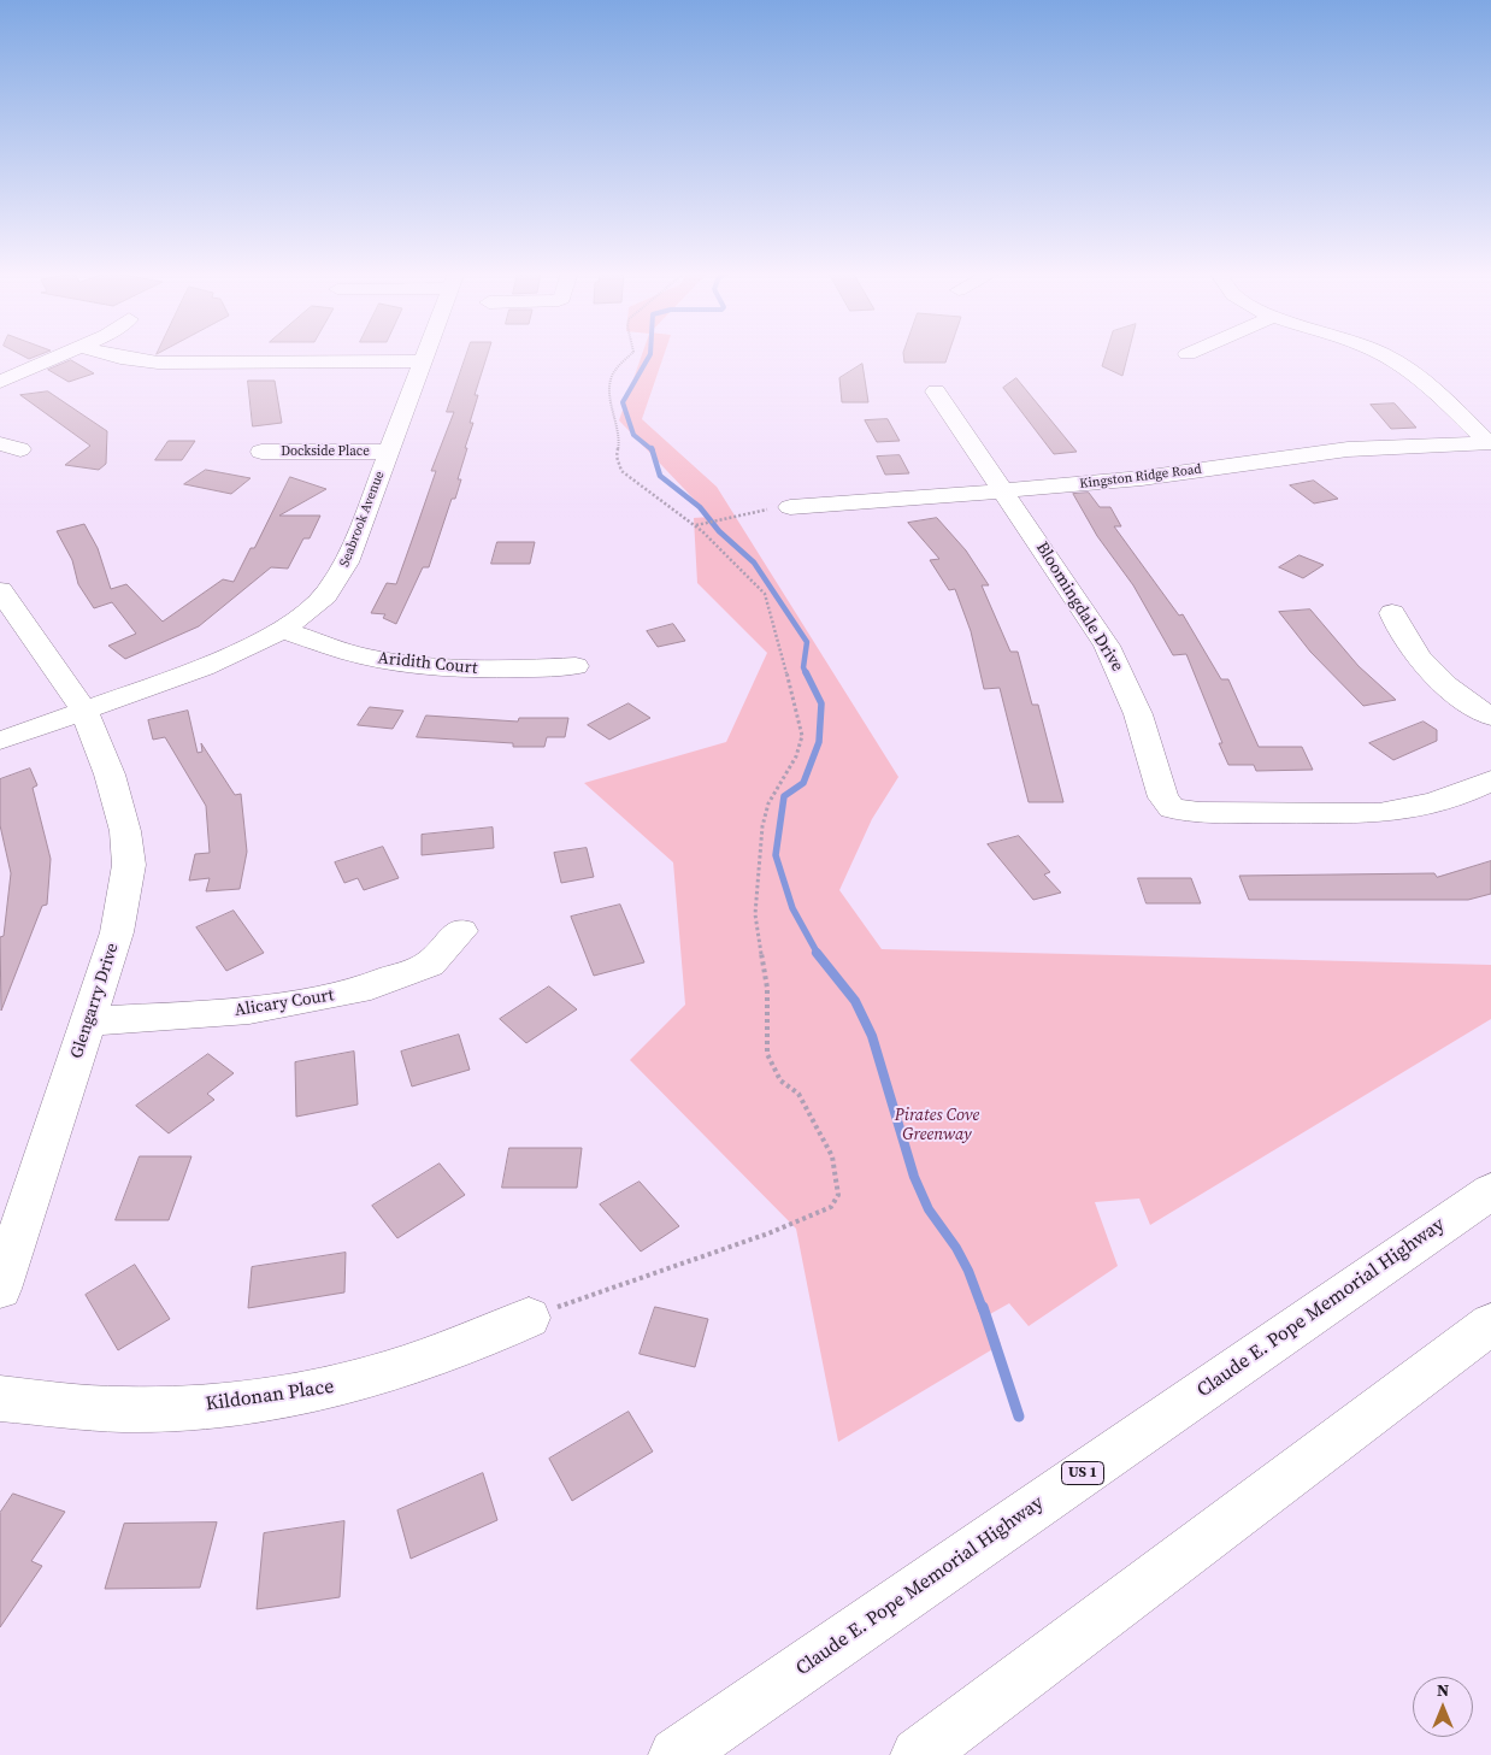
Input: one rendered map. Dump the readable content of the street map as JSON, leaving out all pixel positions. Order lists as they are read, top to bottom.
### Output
{
  "streets": {
    "main road": [
      "Dockside Place",
      "Kingston Ridge Road",
      "Seabrook Avenue",
      "Bloomingdale Drive",
      "Aridith Court",
      "Glengarry Drive",
      "Alicary Court",
      "Claude E. Pope Memorial Highway",
      "Kildonan Place",
      "US 1"
    ]
  },
  "crossings": [
    ["Dockside Place", "Seabrook Avenue"],
    ["Kingston Ridge Road", "Bloomingdale Drive"],
    ["Seabrook Avenue", "Aridith Court"],
    ["Seabrook Avenue", "Glengarry Drive"],
    ["Glengarry Drive", "Alicary Court"]
  ],
  "parks": ["Pirates Cove Greenway"],
  "north": "top"
}
